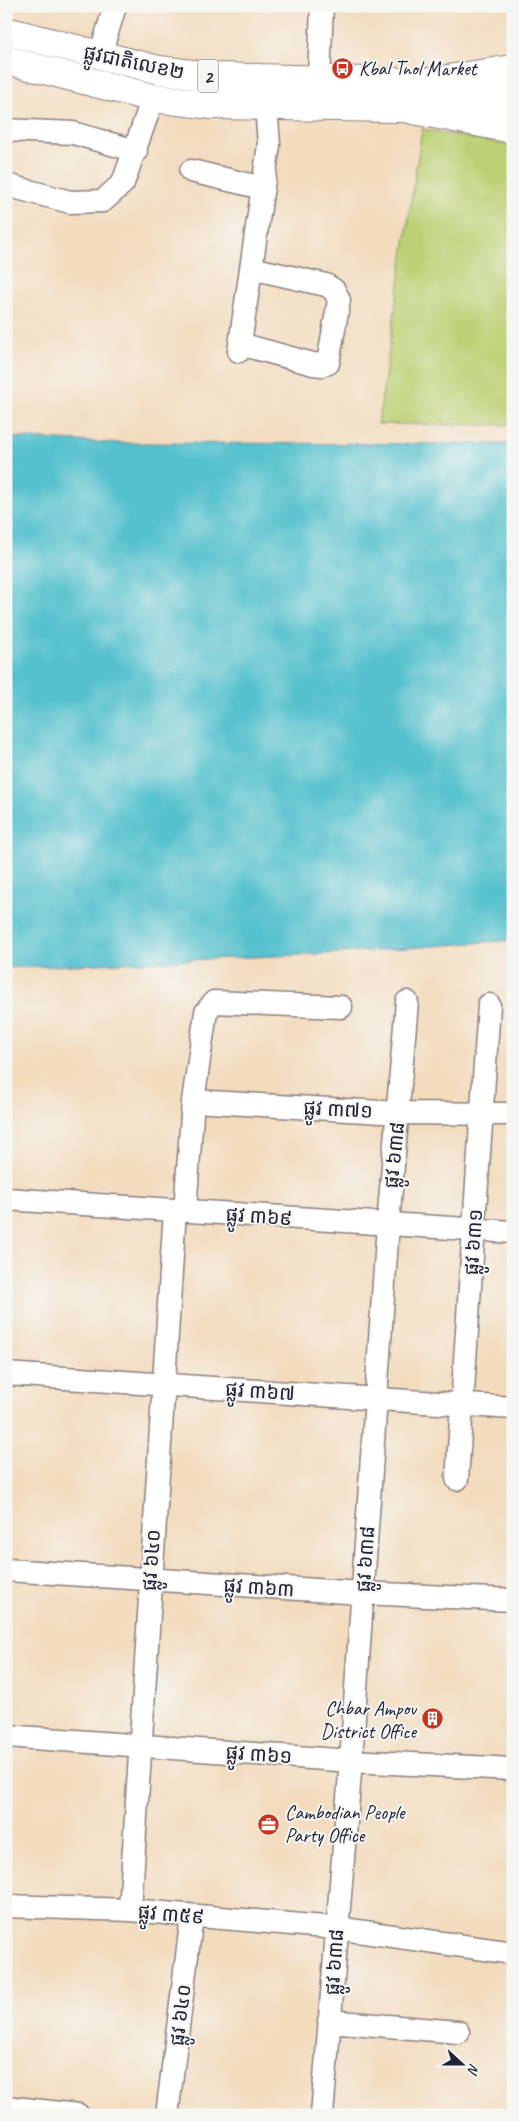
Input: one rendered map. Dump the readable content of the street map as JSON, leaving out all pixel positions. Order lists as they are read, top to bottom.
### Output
{
  "streets": {
    "main road": ["ផ្លូវជាតិលេខ២", "2"],
    "street": [
      "ផ្លូវ ៣៧១",
      "ផ្លូវ ៦៣៨",
      "ផ្លូវ ៣៦៩",
      "ផ្លូវ ៦៣១",
      "ផ្លូវ ៣៦៧",
      "ផ្លូវ ៦៤០",
      "ផ្លូវ ៣៦៣",
      "ផ្លូវ ៣៦១",
      "ផ្លូវ ៣៥៩"
    ]
  },
  "crossings": [
    ["ផ្លូវជាតិលេខ២", "2"],
    ["ផ្លូវ ៣៧១", "ផ្លូវ ៦៣៨"],
    ["ផ្លូវ ៣៧១", "ផ្លូវ ៦៣១"],
    ["ផ្លូវ ៣៧១", "ផ្លូវ ៦៤០"],
    ["ផ្លូវ ៦៣៨", "ផ្លូវ ៣៦៩"],
    ["ផ្លូវ ៦៣៨", "ផ្លូវ ៣៦៧"],
    ["ផ្លូវ ៦៣៨", "ផ្លូវ ៣៦៣"],
    ["ផ្លូវ ៦៣៨", "ផ្លូវ ៣៦១"],
    ["ផ្លូវ ៦៣៨", "ផ្លូវ ៣៥៩"],
    ["ផ្លូវ ៣៦៩", "ផ្លូវ ៦៣១"],
    ["ផ្លូវ ៣៦៩", "ផ្លូវ ៦៤០"],
    ["ផ្លូវ ៦៣១", "ផ្លូវ ៣៦៧"],
    ["ផ្លូវ ៣៦៧", "ផ្លូវ ៦៤០"],
    ["ផ្លូវ ៦៤០", "ផ្លូវ ៣៦៣"],
    ["ផ្លូវ ៦៤០", "ផ្លូវ ៣៦១"],
    ["ផ្លូវ ៦៤០", "ផ្លូវ ៣៥៩"]
  ],
  "places": {
    "bus stop": ["Kbal Tnol Market"],
    "building": ["Chbar Ampov District Office"],
    "office": ["Cambodian People Party Office"]
  },
  "north": "right"
}
